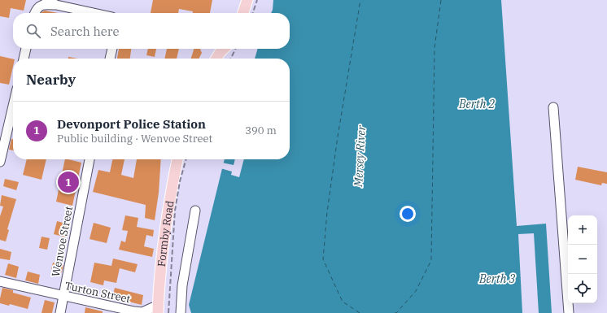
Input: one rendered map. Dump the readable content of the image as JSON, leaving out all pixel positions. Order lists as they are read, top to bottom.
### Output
{
  "streets": {
    "main road": ["Formby Road"],
    "street": ["Wenvoe Street", "Turton Street"]
  },
  "crossings": [
    ["Formby Road", "Turton Street"],
    ["Wenvoe Street", "Turton Street"]
  ],
  "water": ["Berth 2", "Mersey River", "Berth 3"],
  "page": {
    "search": "Search here",
    "heading": "Nearby",
    "list": [
      {
        "mark": "1",
        "name": "Devonport Police Station",
        "note": "Public building · Wenvoe Street",
        "value": "390 m"
      }
    ],
    "pins": "1",
    "map_buttons": ["+", "−"]
  }
}
